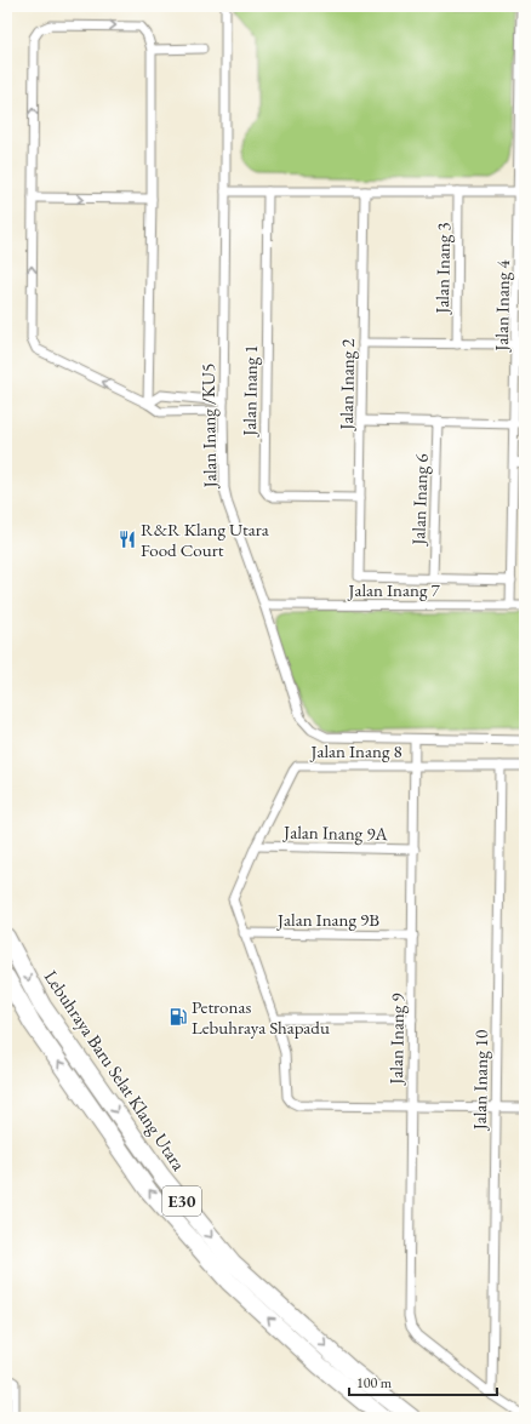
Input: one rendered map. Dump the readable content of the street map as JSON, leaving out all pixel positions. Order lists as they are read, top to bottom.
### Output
{
  "streets": {
    "highway": ["Lebuhraya Baru Selat Klang Utara", "E30"],
    "street": [
      "Jalan Inang 3",
      "Jalan Inang 4",
      "Jalan Inang 2",
      "Jalan Inang 1",
      "Jalan Inang /KU5",
      "Jalan Inang 6",
      "Jalan Inang 7",
      "Jalan Inang 8",
      "Jalan Inang 9A",
      "Jalan Inang 9B",
      "Jalan Inang 9",
      "Jalan Inang 10"
    ]
  },
  "crossings": [
    ["Jalan Inang 4", "Jalan Inang 7"],
    ["Jalan Inang 2", "Jalan Inang 1"],
    ["Jalan Inang 2", "Jalan Inang 6"],
    ["Jalan Inang /KU5", "Jalan Inang 7"],
    ["Jalan Inang /KU5", "Jalan Inang 9"],
    ["Jalan Inang 8", "Jalan Inang 9A"],
    ["Jalan Inang 8", "Jalan Inang 9"],
    ["Jalan Inang 8", "Jalan Inang 10"],
    ["Jalan Inang 9A", "Jalan Inang 9"],
    ["Jalan Inang 9B", "Jalan Inang 9"],
    ["Jalan Inang 9", "Jalan Inang 10"]
  ],
  "places": {
    "restaurant": ["R&R Klang Utara Food Court"],
    "fuel station": ["Petronas Lebuhraya Shapadu"]
  },
  "scale_bar": "100 m"
}
